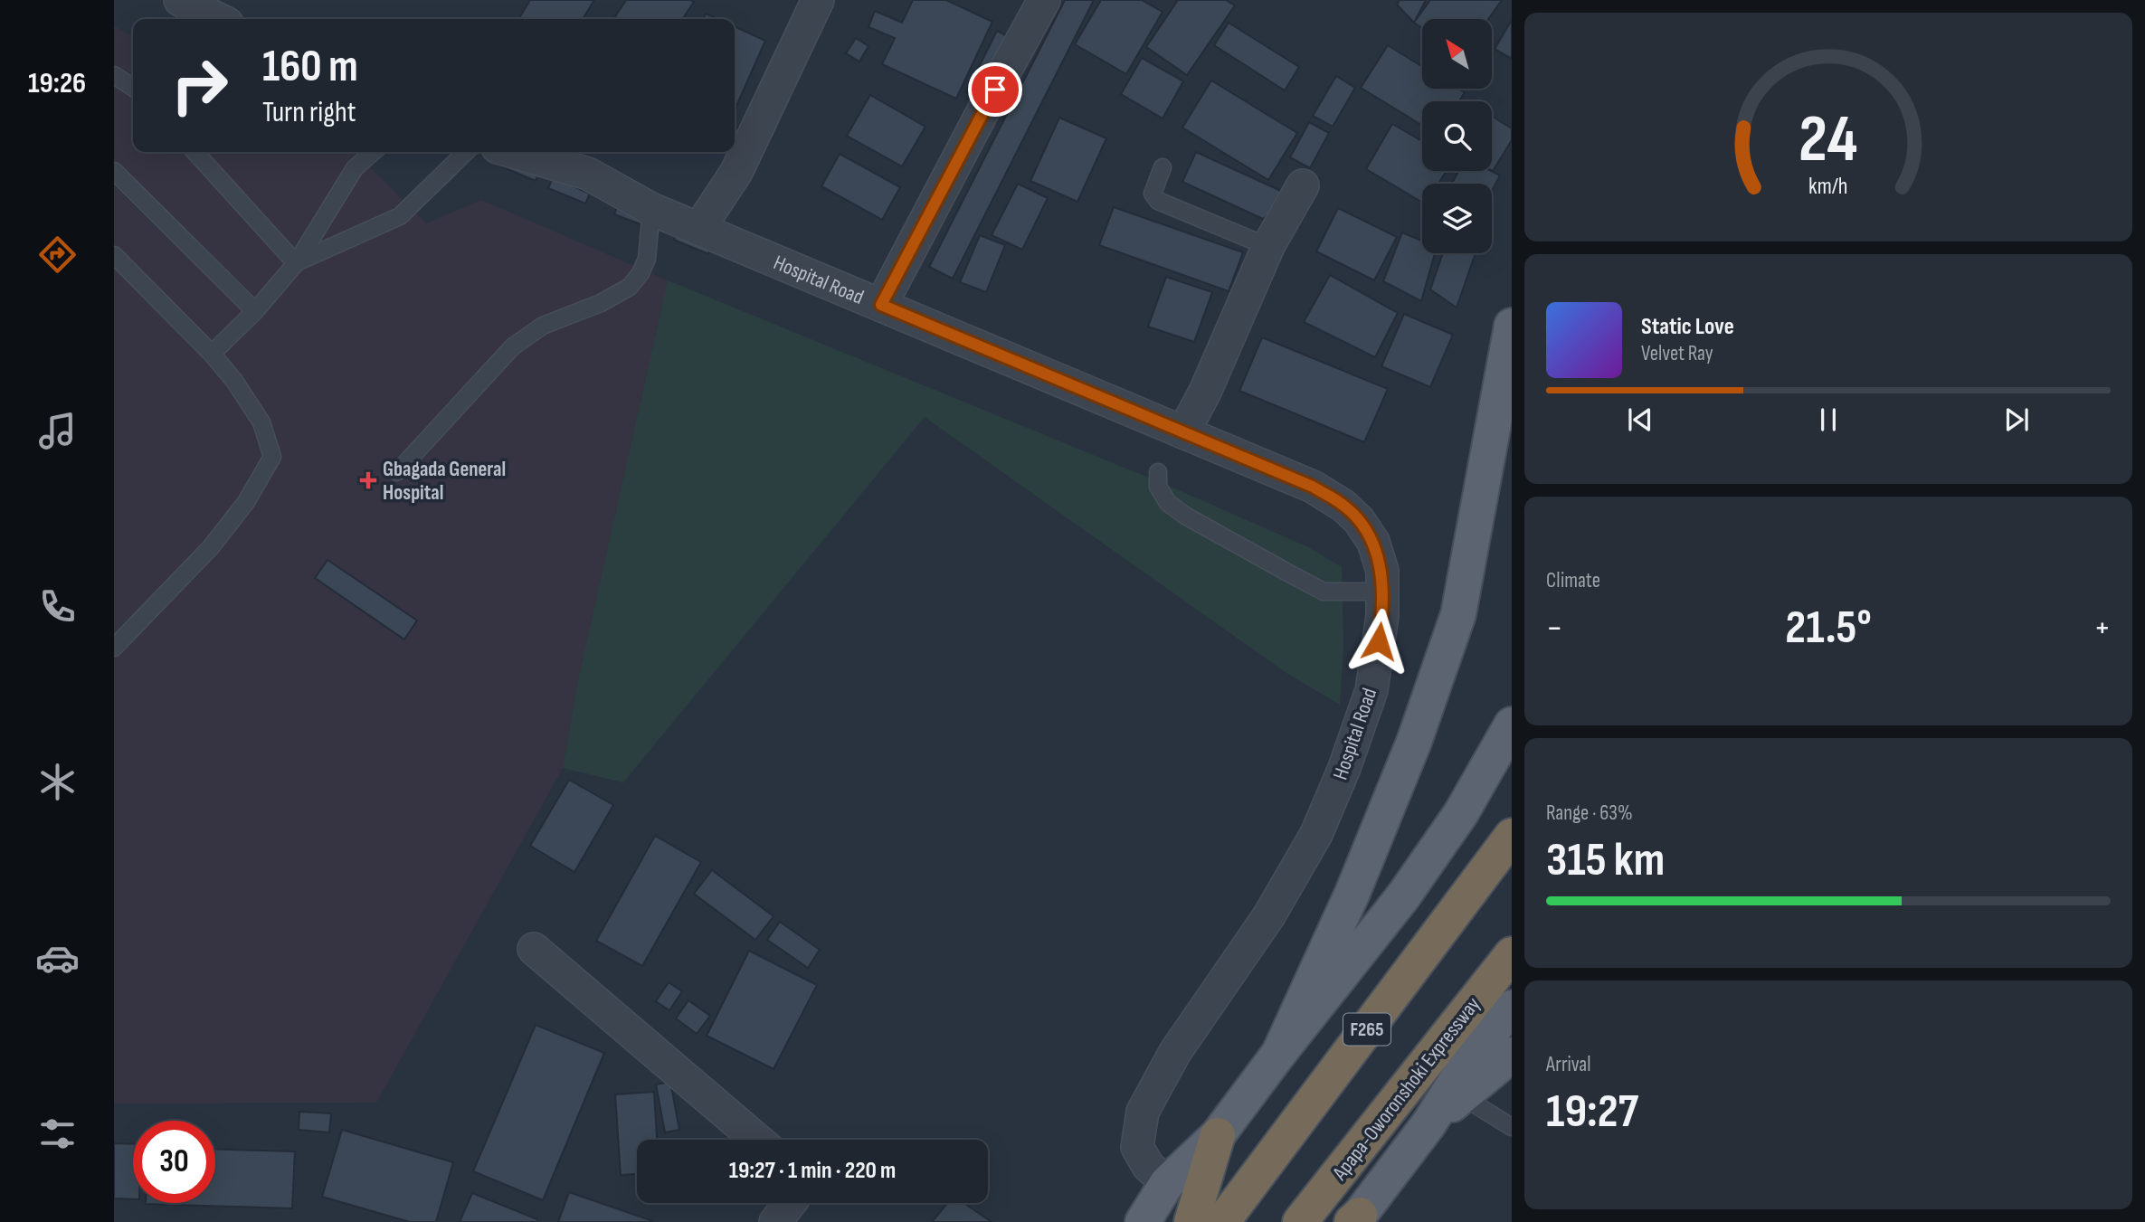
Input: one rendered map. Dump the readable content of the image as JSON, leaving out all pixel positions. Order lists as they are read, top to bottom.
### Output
{
  "streets": {
    "highway": ["F265", "Apapa-Oworonshoki Expressway"],
    "street": ["Hospital Road"]
  },
  "places": {
    "health": ["Gbagada General Hospital"]
  },
  "north": "top left",
  "page": {
    "tabs": "19:26",
    "turn": ["160 m", "Turn right"],
    "song": ["Static Love", "Velvet Ray"],
    "tile": [
      "Climate",
      ["Range · 63%", "315 km"],
      ["Arrival", "19:27"]
    ],
    "heat": ["−", "21.5°", "+"],
    "limit": "30",
    "trip": "19:27 · 1 min · 220 m",
    "gauge": ["24", "km/h"]
  }
}
